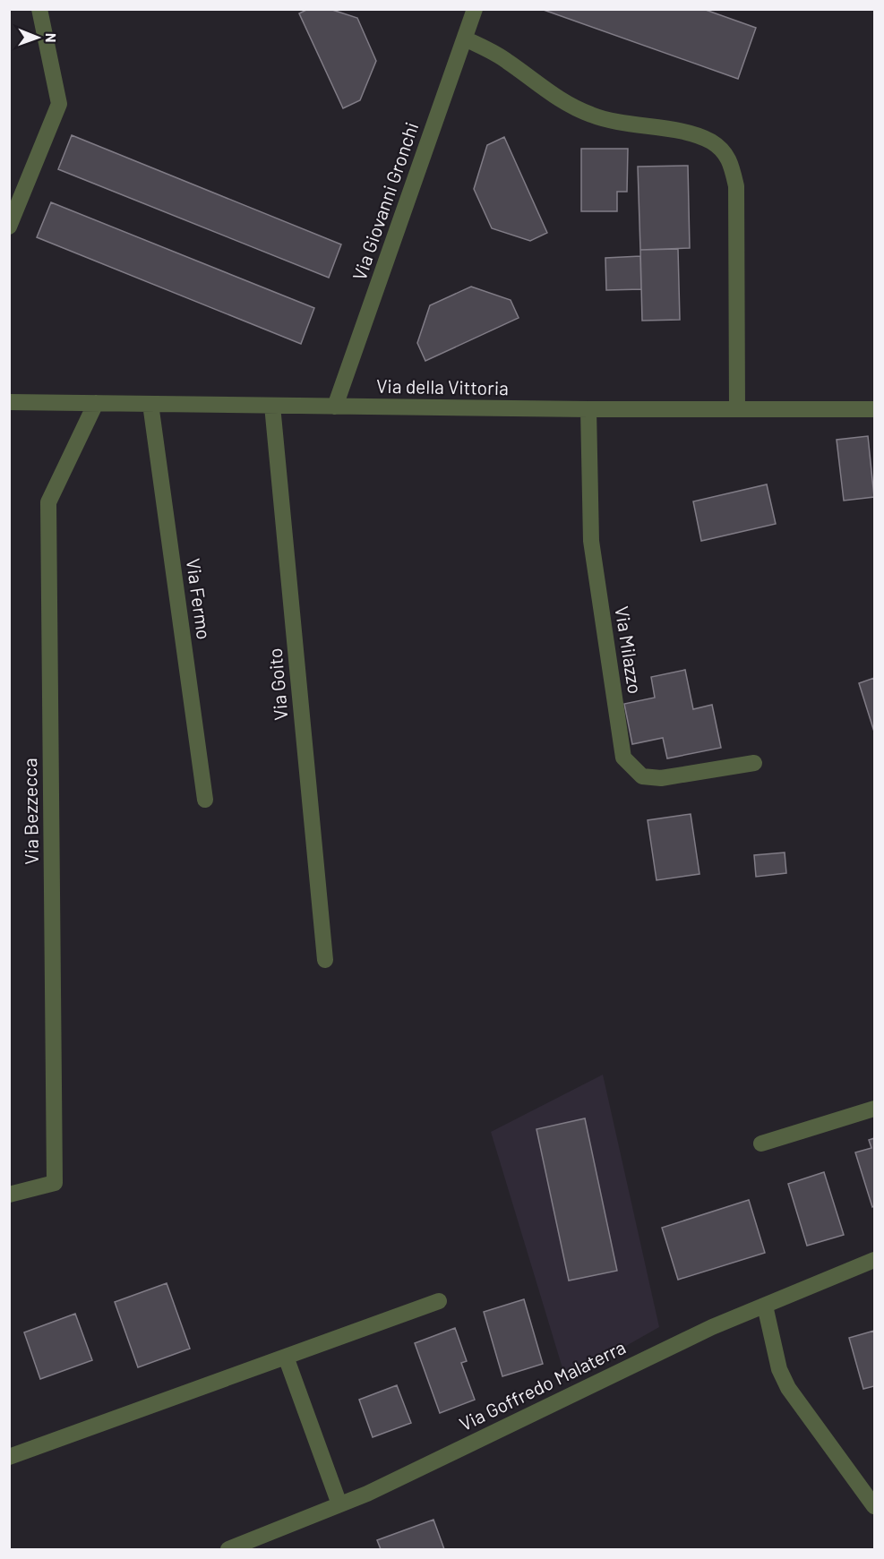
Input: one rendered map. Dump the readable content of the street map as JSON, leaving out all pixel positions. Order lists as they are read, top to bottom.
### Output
{
  "streets": {
    "street": [
      "Via Giovanni Gronchi",
      "Via della Vittoria",
      "Via Fermo",
      "Via Milazzo",
      "Via Goito",
      "Via Bezzecca",
      "Via Goffredo Malaterra"
    ]
  },
  "crossings": [
    ["Via Giovanni Gronchi", "Via della Vittoria"],
    ["Via della Vittoria", "Via Fermo"],
    ["Via della Vittoria", "Via Milazzo"],
    ["Via della Vittoria", "Via Goito"],
    ["Via della Vittoria", "Via Bezzecca"]
  ],
  "north": "right"
}
